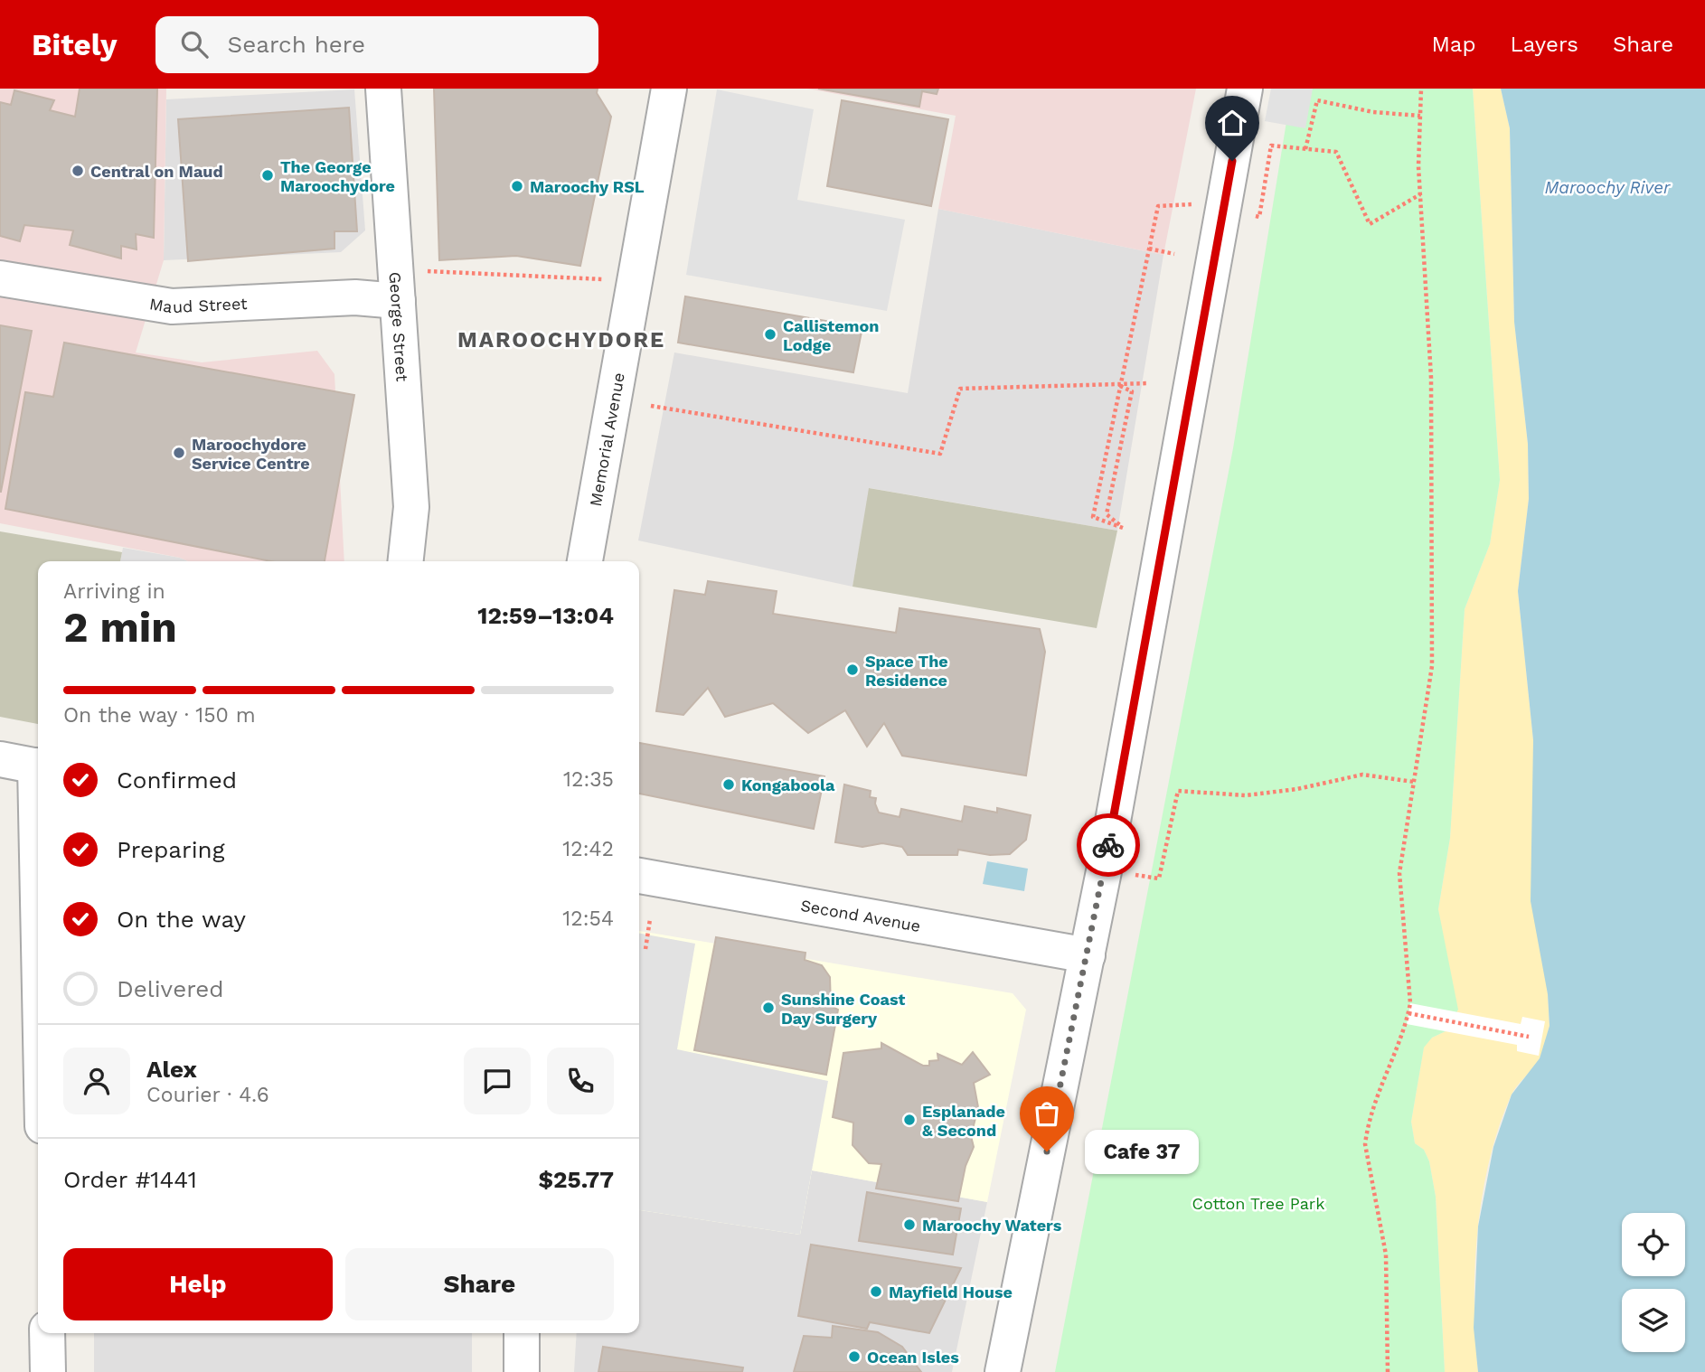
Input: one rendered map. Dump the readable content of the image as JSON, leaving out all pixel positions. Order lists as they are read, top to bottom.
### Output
{
  "streets": {
    "street": [
      "Maud Street",
      "George Street",
      "Memorial Avenue",
      "Second Avenue"
    ]
  },
  "crossings": [
    ["Maud Street", "George Street"]
  ],
  "districts": ["MAROOCHYDORE"],
  "water": ["Maroochy River"],
  "parks": ["Cotton Tree Park"],
  "places": [
    "Central on Maud",
    "The George Maroochydore",
    "Maroochy RSL",
    "Callistemon Lodge",
    "Maroochydore Service Centre",
    "Space The Residence",
    "Kongaboola",
    "Sunshine Coast Day Surgery",
    "Esplanade & Second",
    "Cafe 37",
    "Maroochy Waters",
    "Mayfield House",
    "Ocean Isles"
  ],
  "page": {
    "header": "Bitely",
    "search": "Search here",
    "nav": ["Map", "Layers", "Share"],
    "heading": ["2 min", "Arriving in", "12:59–13:04"],
    "panel": [
      "Alex",
      "Courier · 4.6",
      "Order #1441",
      "$25.77"
    ],
    "bar": "On the way · 150 m",
    "list": [
      ["Confirmed", "12:35"],
      ["Preparing", "12:42"],
      ["On the way", "12:54"],
      "Delivered"
    ],
    "bubble": "Cafe 37",
    "buttons": ["Help", "Share"]
  }
}
